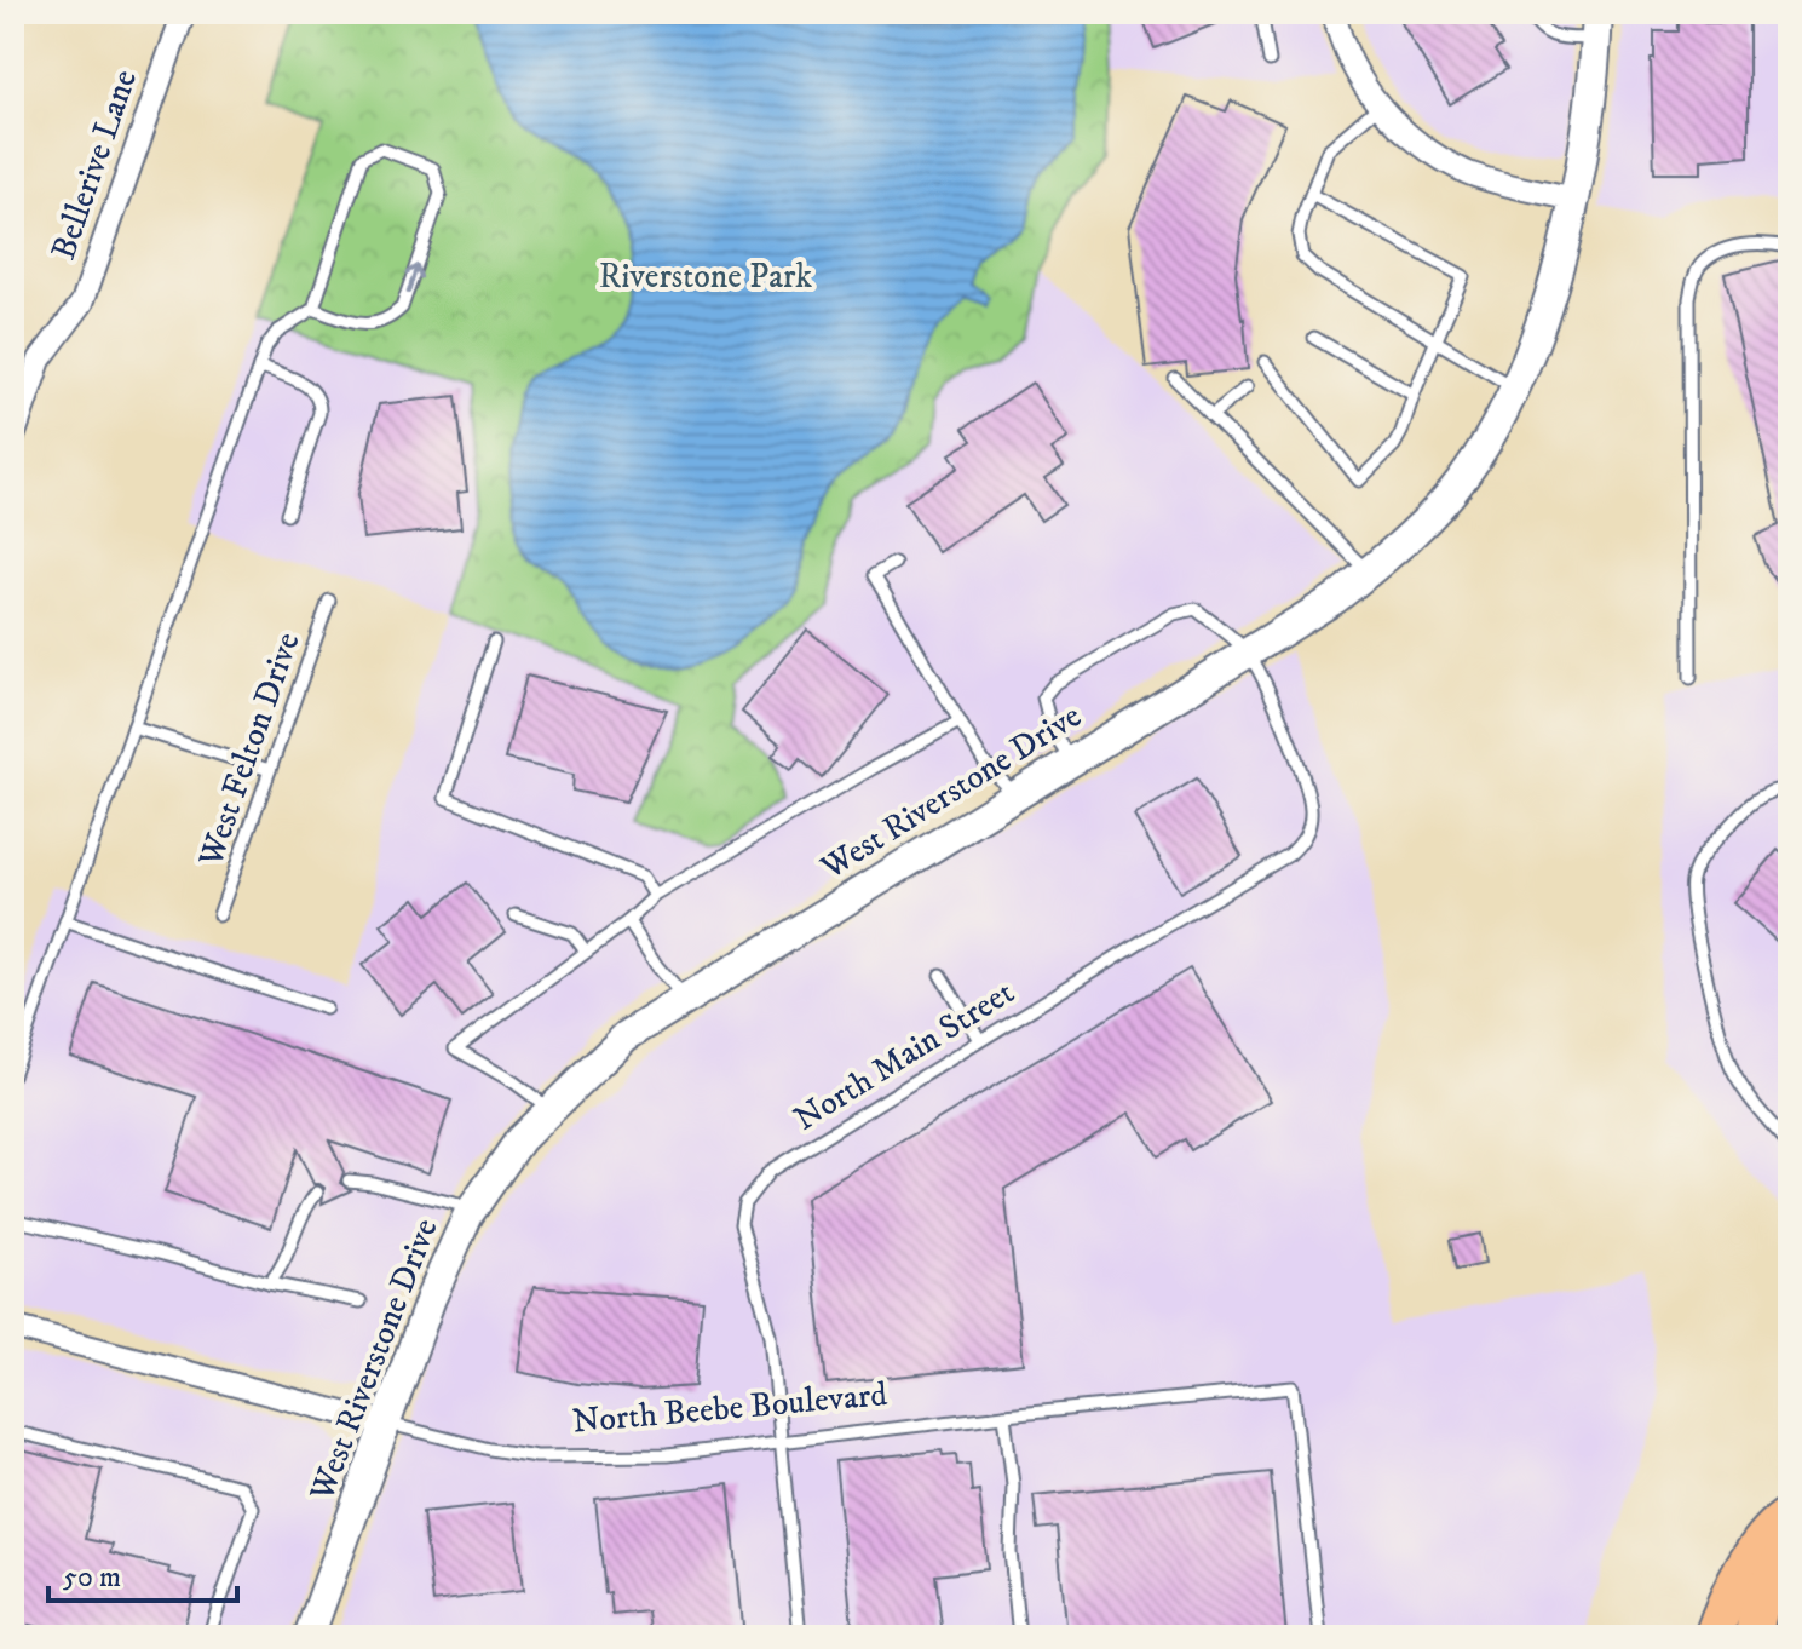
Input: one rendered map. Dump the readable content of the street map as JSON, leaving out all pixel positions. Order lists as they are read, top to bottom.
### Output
{
  "streets": {
    "street": ["Bellerive Lane", "West Riverstone Drive", "North Beebe Boulevard"],
    "lane": ["West Felton Drive", "North Main Street"]
  },
  "crossings": [
    ["West Riverstone Drive", "North Main Street"],
    ["West Riverstone Drive", "North Beebe Boulevard"],
    ["North Main Street", "North Beebe Boulevard"]
  ],
  "parks": ["Riverstone Park"],
  "scale_bar": "50 m"
}
